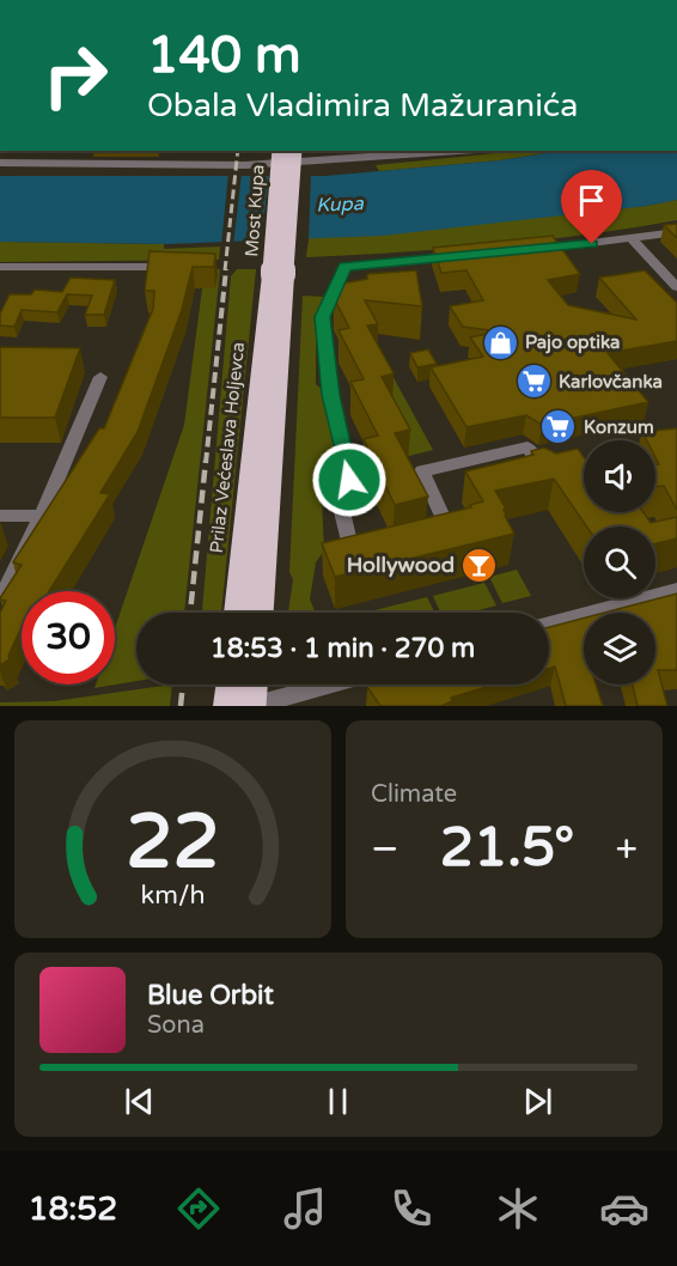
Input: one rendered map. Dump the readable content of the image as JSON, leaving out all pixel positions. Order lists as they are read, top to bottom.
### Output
{
  "streets": {
    "highway": ["Most Kupa", "Prilaz Većeslava Holjevca"]
  },
  "crossings": [
    ["Most Kupa", "Prilaz Većeslava Holjevca"]
  ],
  "water": ["Kupa"],
  "places": {
    "shop": ["Pajo optika"],
    "supermarket": ["Karlovčanka", "Konzum"],
    "bar": ["Hollywood"]
  },
  "page": {
    "turn": ["140 m", "Obala Vladimira Mažuranića"],
    "limit": "30",
    "trip": "18:53 · 1 min · 270 m",
    "tile": "Climate",
    "heat": ["−", "21.5°", "+"],
    "song": ["Blue Orbit", "Sona"],
    "tabs": "18:52",
    "gauge": ["22", "km/h"]
  }
}
